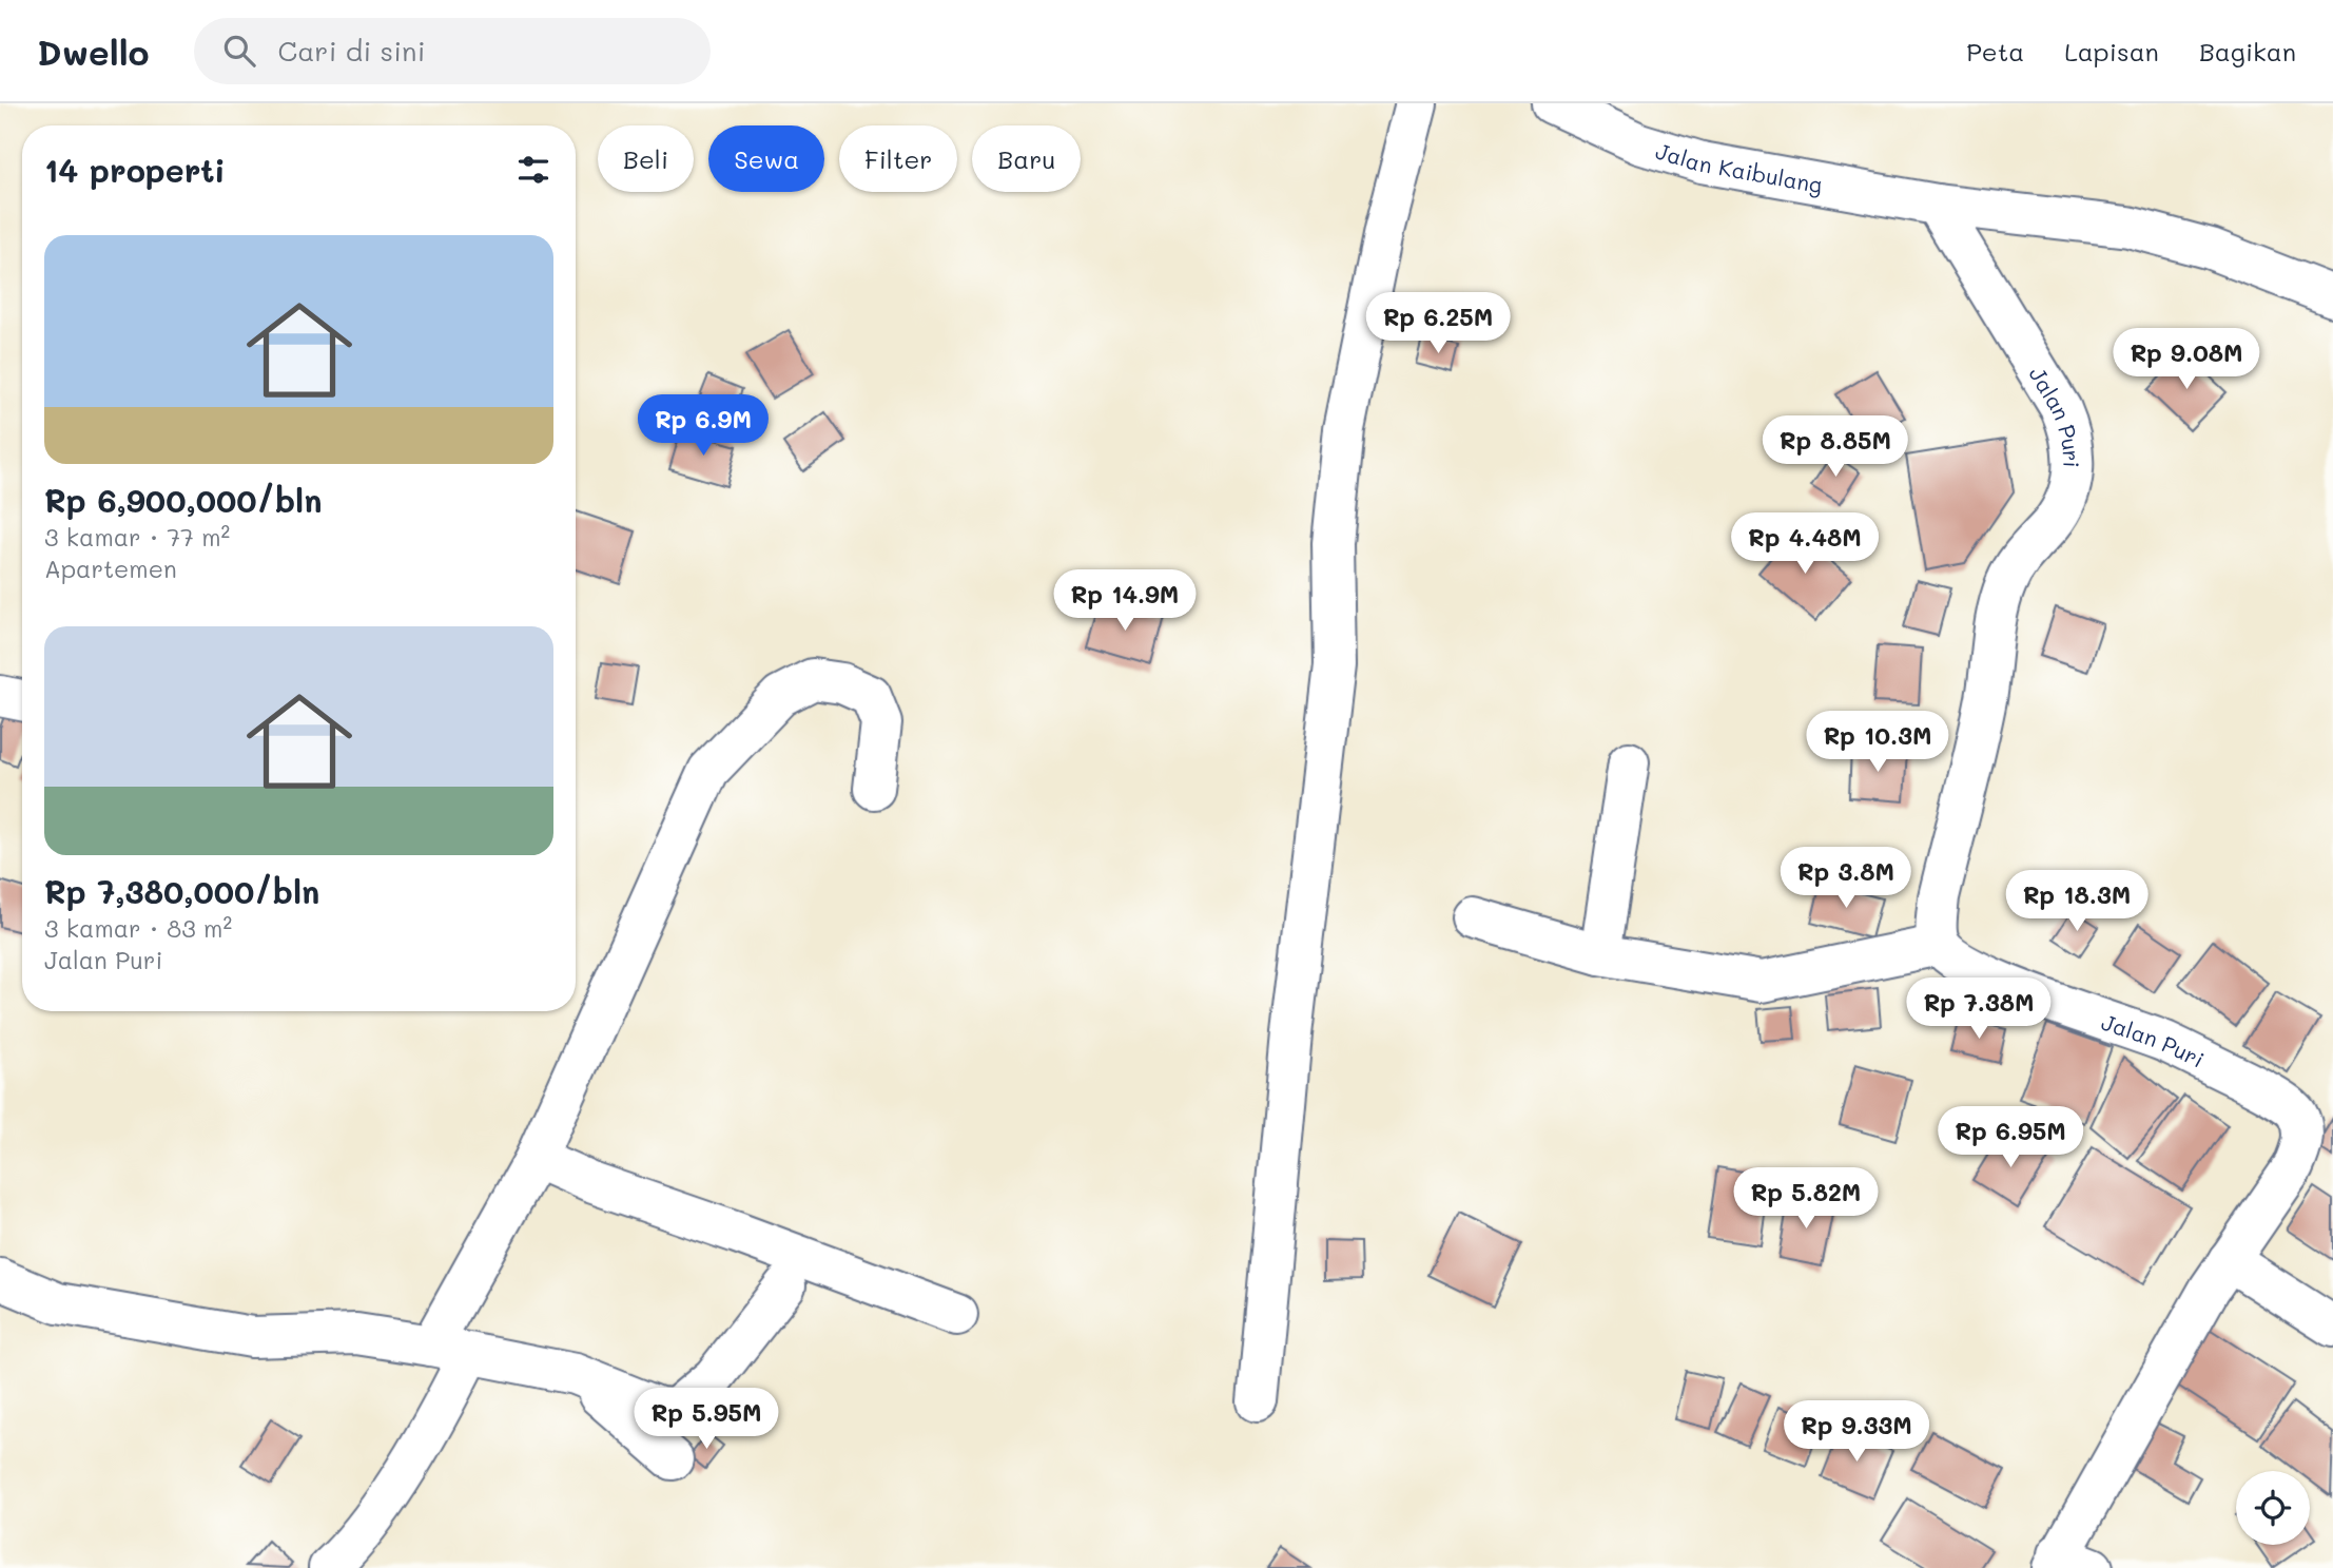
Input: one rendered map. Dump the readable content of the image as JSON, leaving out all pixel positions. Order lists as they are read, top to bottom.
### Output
{
  "streets": {
    "street": ["Jalan Kaibulang", "Jalan Puri"]
  },
  "crossings": [
    ["Jalan Kaibulang", "Jalan Puri"]
  ],
  "page": {
    "header": "Dwello",
    "search": "Cari di sini",
    "nav": ["Peta", "Lapisan", "Bagikan"],
    "chip": [
      "Beli",
      "Sewa",
      "Filter",
      "Baru"
    ],
    "heading": "14 properti",
    "list": [
      {
        "name": "Rp 6,900,000/bln",
        "note": "3 kamar · 77 m² · Apartemen"
      },
      {
        "name": "Rp 7,380,000/bln",
        "note": "3 kamar · 83 m² · Jalan Puri"
      }
    ],
    "price": [
      "Rp 6.25M",
      "Rp 9.08M",
      "Rp 6.9M",
      "Rp 8.85M",
      "Rp 4.48M",
      "Rp 14.9M",
      "Rp 10.3M",
      "Rp 3.8M",
      "Rp 18.3M",
      "Rp 7.38M",
      "Rp 6.95M",
      "Rp 5.82M",
      "Rp 5.95M",
      "Rp 9.33M"
    ]
  }
}
